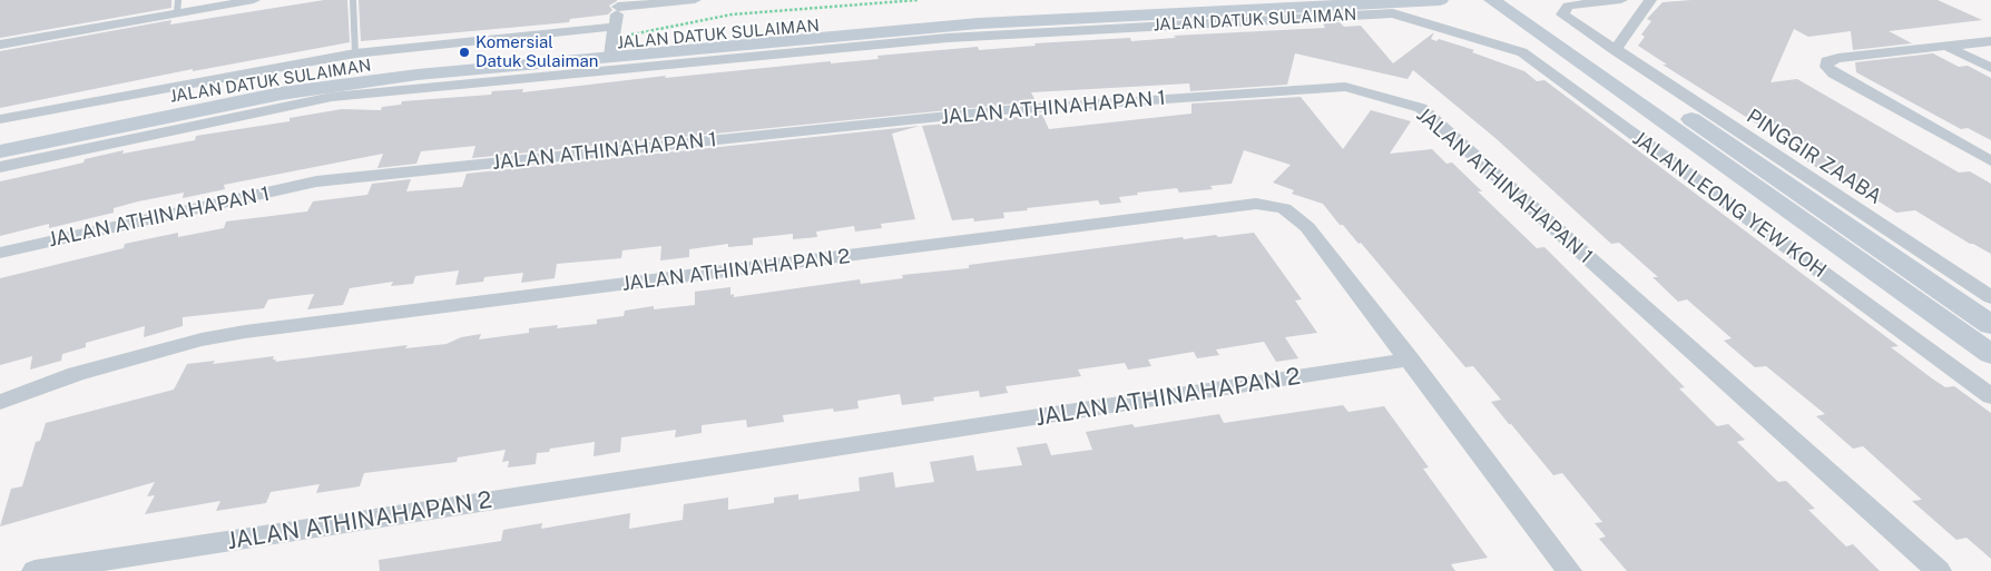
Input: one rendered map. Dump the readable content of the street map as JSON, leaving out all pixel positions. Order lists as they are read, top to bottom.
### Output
{
  "streets": {
    "main road": ["JALAN DATUK SULAIMAN", "JALAN LEONG YEW KOH"],
    "street": ["JALAN ATHINAHAPAN 1", "PINGGIR ZAABA", "JALAN ATHINAHAPAN 2"]
  },
  "crossings": [
    ["JALAN DATUK SULAIMAN", "JALAN LEONG YEW KOH"]
  ],
  "places": ["Komersial Datuk Sulaiman"]
}
